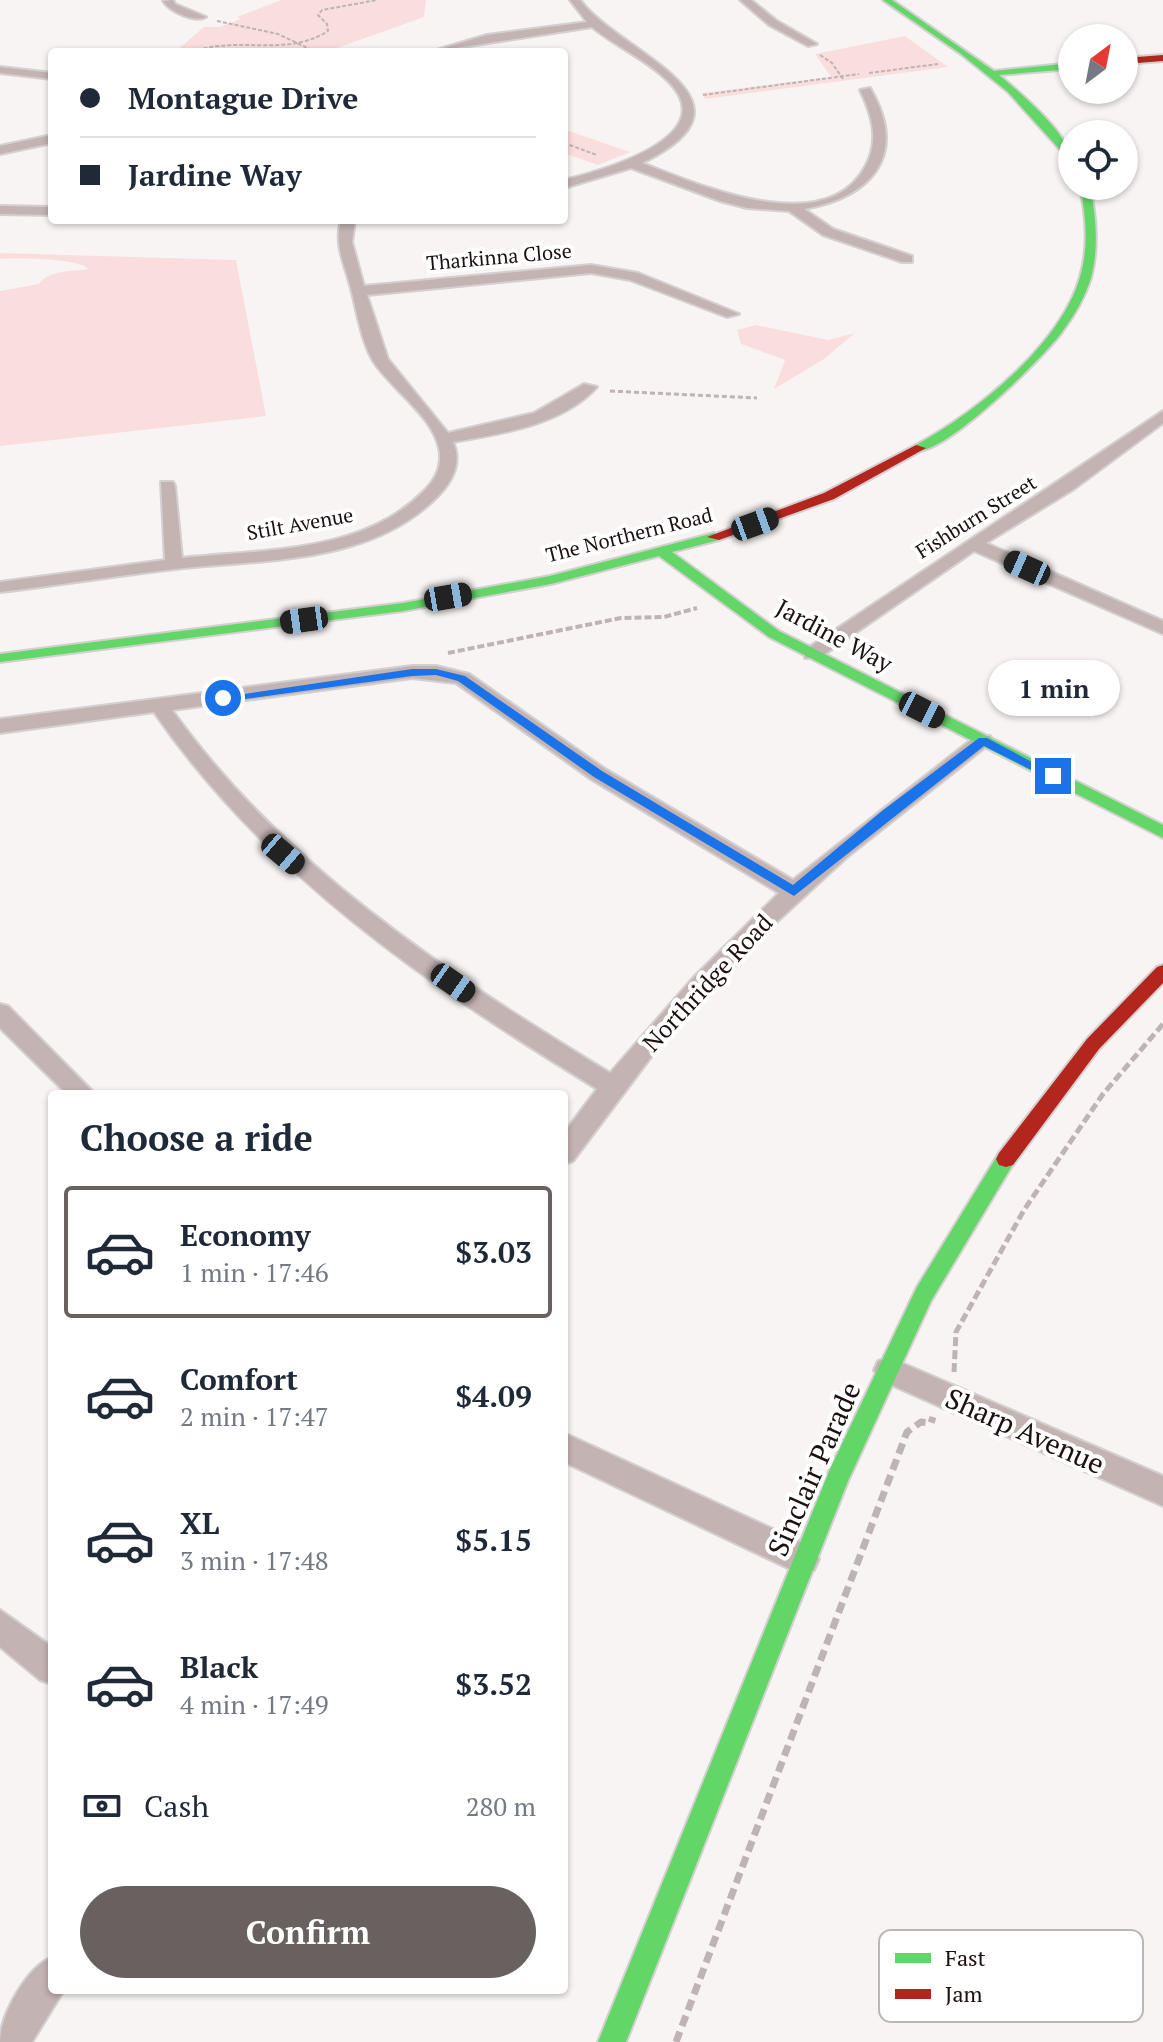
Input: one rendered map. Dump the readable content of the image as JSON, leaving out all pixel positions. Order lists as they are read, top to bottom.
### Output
{
  "streets": {
    "main road": ["The Northern Road", "Jardine Way", "Sinclair Parade"],
    "street": [
      "Tharkinna Close",
      "Fishburn Street",
      "Stilt Avenue",
      "Northridge Road",
      "Sharp Avenue"
    ]
  },
  "crossings": [
    ["Fishburn Street", "Jardine Way"],
    ["The Northern Road", "Jardine Way"],
    ["Jardine Way", "Northridge Road"],
    ["Sharp Avenue", "Sinclair Parade"]
  ],
  "legend": ["Fast", "Jam"],
  "north": "top right",
  "page": {
    "banner": ["Montague Drive", "Jardine Way"],
    "bubble": "1 min",
    "heading": "Choose a ride",
    "list": [
      {
        "name": "Economy",
        "note": "1 min · 17:46",
        "value": "$3.03"
      },
      {
        "name": "Comfort",
        "note": "2 min · 17:47",
        "value": "$4.09"
      },
      {
        "name": "XL",
        "note": "3 min · 17:48",
        "value": "$5.15"
      },
      {
        "name": "Black",
        "note": "4 min · 17:49",
        "value": "$3.52"
      }
    ],
    "pay": ["Cash", "280 m"],
    "buttons": "Confirm"
  }
}
